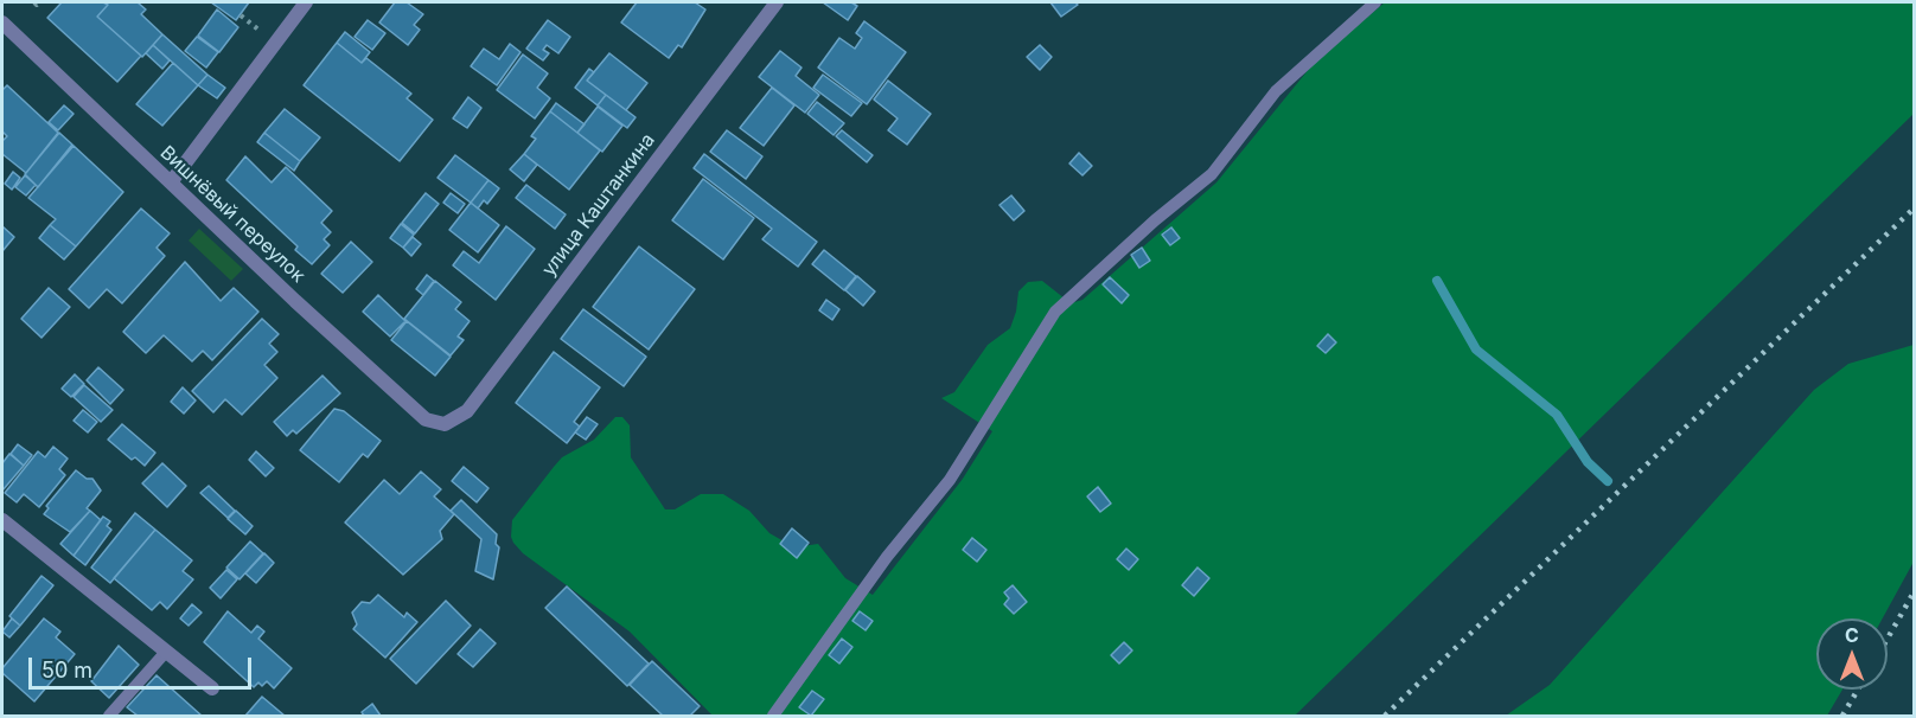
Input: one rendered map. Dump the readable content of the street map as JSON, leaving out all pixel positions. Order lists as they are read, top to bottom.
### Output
{
  "streets": {
    "street": ["улица Каштанкина", "Вишнёвый переулок"]
  },
  "crossings": [
    ["улица Каштанкина", "Вишнёвый переулок"]
  ],
  "scale_bar": "50 m",
  "north": "top"
}
